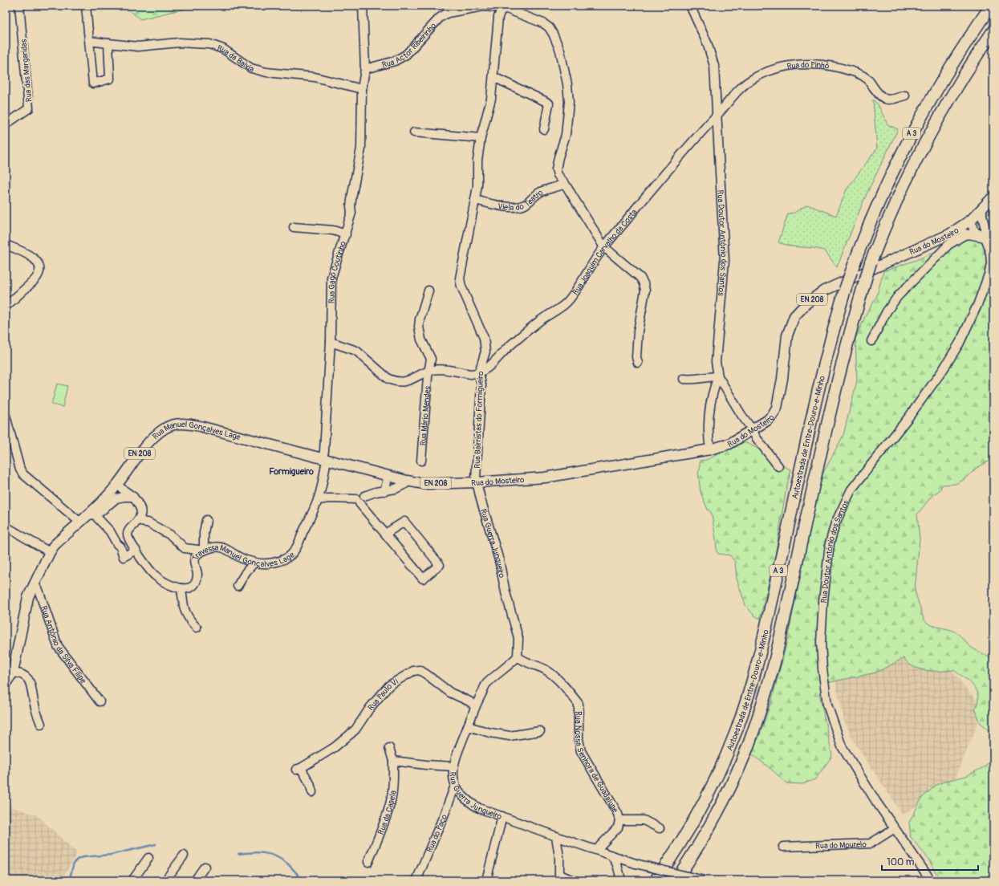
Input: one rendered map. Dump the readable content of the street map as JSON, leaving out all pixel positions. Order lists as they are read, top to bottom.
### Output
{
  "streets": {
    "highway": ["A 3", "Autoestrada de Entre-Douro-e-Minho"],
    "main road": ["Rua do Mosteiro", "EN 208", "Rua Manuel Gonçalves Lage"],
    "street": [
      "Rua Actor Ribeirinho",
      "Rua da Baixia",
      "Rua do Pinhô",
      "Rua das Margaridas",
      "Viela do Teatro",
      "Rua Doutor António dos Santos",
      "Rua Joaquim Carvalho da Costa",
      "Rua Gago Coutinho",
      "Rua Mário Mendes",
      "Rua Bairristas do Formigueiro",
      "Rua Guerra Junqueiro",
      "Travessa Manuel Gonçalves Lage",
      "Rua António da Silva Filipe",
      "Rua Paulo VI",
      "Rua Nossa Senhora de Guadalupe",
      "Rua da Capela",
      "Rua do Paço",
      "Rua do Mourelo"
    ]
  },
  "crossings": [
    ["Rua Actor Ribeirinho", "Viela do Teatro"],
    ["Rua Actor Ribeirinho", "Rua Gago Coutinho"],
    ["Rua Actor Ribeirinho", "Rua Bairristas do Formigueiro"],
    ["Rua da Baixia", "Rua Gago Coutinho"],
    ["Rua do Pinhô", "Rua Doutor António dos Santos"],
    ["Rua do Pinhô", "Rua Joaquim Carvalho da Costa"],
    ["Viela do Teatro", "Rua Bairristas do Formigueiro"],
    ["Rua do Mosteiro", "Rua Doutor António dos Santos"],
    ["Rua do Mosteiro", "Rua Bairristas do Formigueiro"],
    ["Rua do Mosteiro", "Rua Manuel Gonçalves Lage"],
    ["Rua do Mosteiro", "Rua Guerra Junqueiro"],
    ["Rua Doutor António dos Santos", "Rua Joaquim Carvalho da Costa"],
    ["Rua Doutor António dos Santos", "Rua do Mourelo"],
    ["Rua Joaquim Carvalho da Costa", "Rua Bairristas do Formigueiro"],
    ["Rua Gago Coutinho", "Rua Manuel Gonçalves Lage"],
    ["Rua Gago Coutinho", "Travessa Manuel Gonçalves Lage"],
    ["Rua Bairristas do Formigueiro", "Rua Guerra Junqueiro"],
    ["Rua Manuel Gonçalves Lage", "Travessa Manuel Gonçalves Lage"],
    ["Rua Manuel Gonçalves Lage", "Rua António da Silva Filipe"],
    ["Rua Guerra Junqueiro", "Rua Paulo VI"],
    ["Rua Guerra Junqueiro", "Rua Nossa Senhora de Guadalupe"],
    ["Rua Guerra Junqueiro", "Rua do Paço"]
  ],
  "districts": ["Formigueiro"],
  "scale_bar": "100 m"
}
